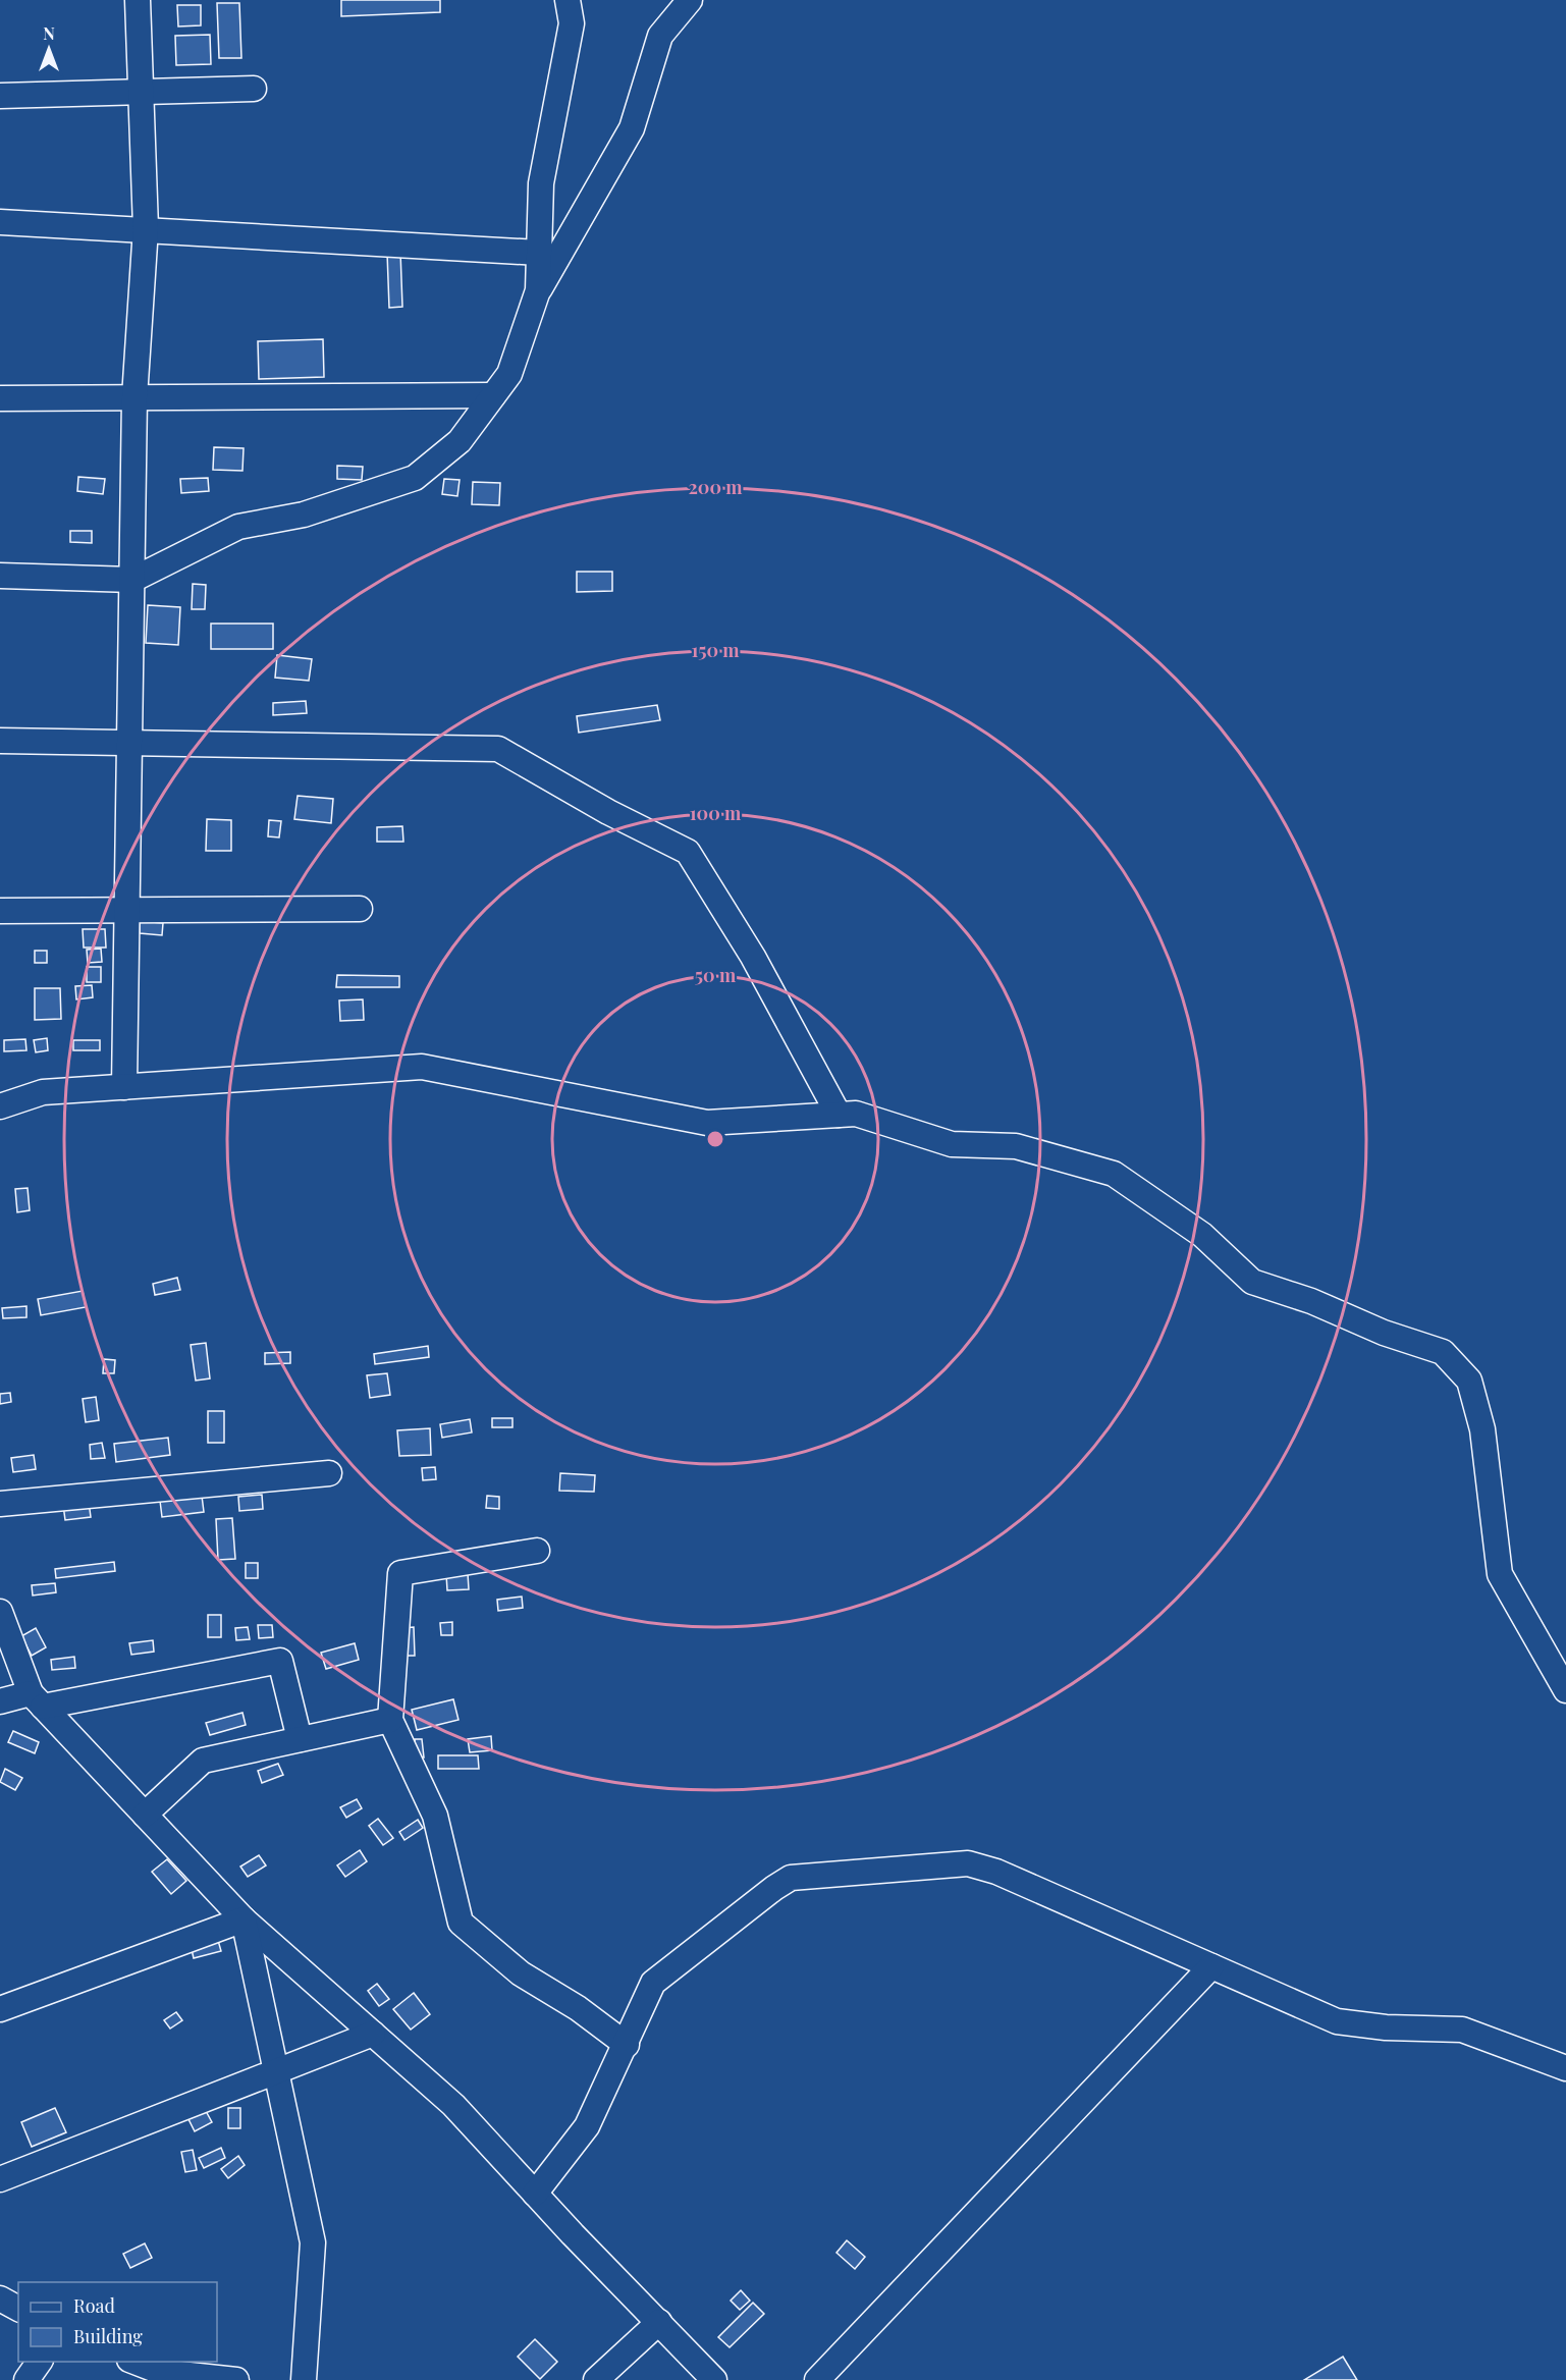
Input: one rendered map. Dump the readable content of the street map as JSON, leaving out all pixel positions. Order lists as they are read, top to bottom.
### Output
{
  "legend": ["Road", "Building"],
  "north": "top",
  "rings": [
    "200 m",
    "150 m",
    "100 m",
    "50 m"
  ]
}
